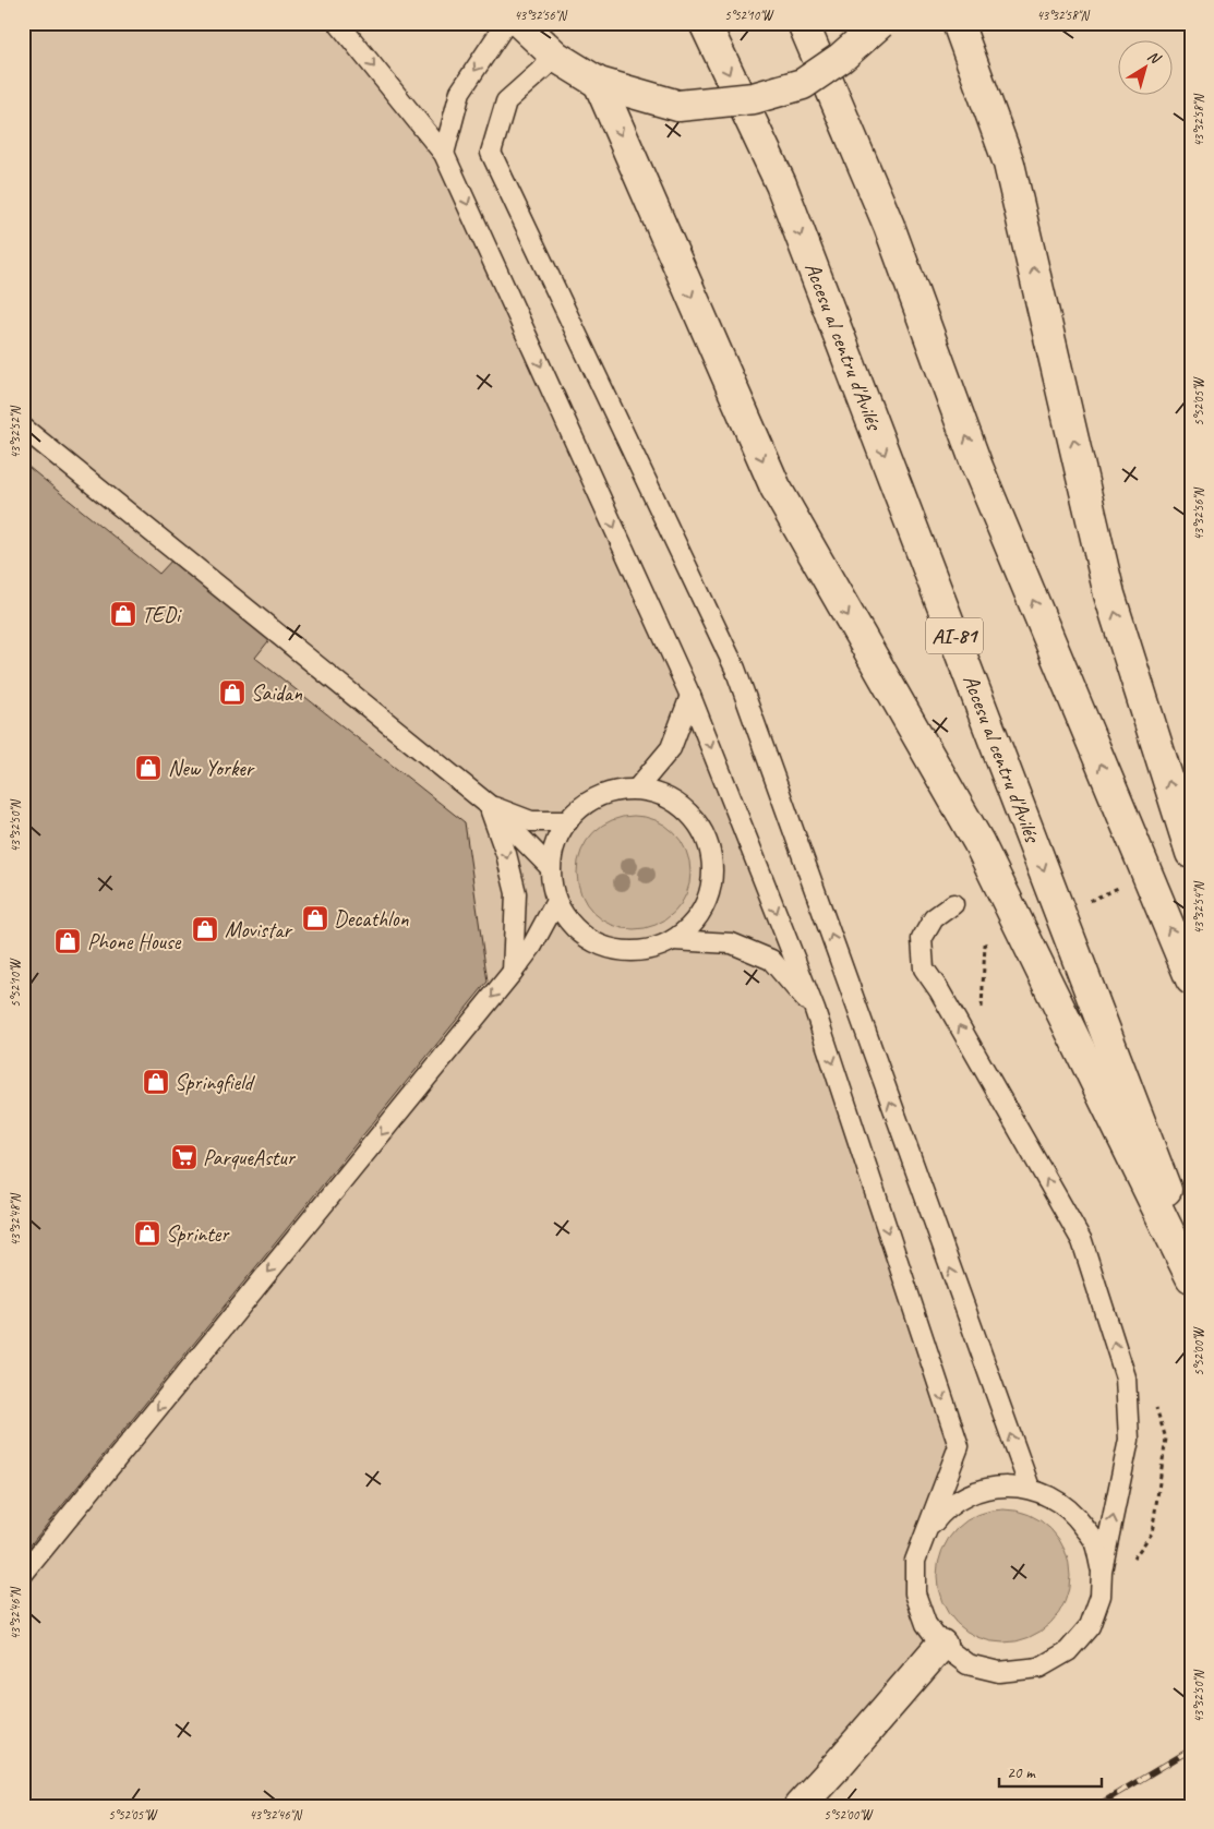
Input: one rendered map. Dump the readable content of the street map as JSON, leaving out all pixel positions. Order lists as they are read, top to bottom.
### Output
{
  "streets": {
    "main road": ["Accesu al centru d'Avilés", "AI-81"]
  },
  "places": {
    "shop": [
      "TEDi",
      "Saidan",
      "New Yorker",
      "Decathlon",
      "Movistar",
      "Phone House",
      "Springfield",
      "Sprinter"
    ],
    "supermarket": ["ParqueAstur"]
  },
  "scale_bar": "20 m",
  "north": "top right",
  "coordinates": [
    "43°32'56\"N",
    "5°52'10\"W",
    "43°32'58\"N",
    "5°52'05\"W",
    "43°32'52\"N",
    "43°32'50\"N",
    "43°32'54\"N",
    "43°32'48\"N",
    "5°52'00\"W",
    "43°32'46\"N"
  ]
}
